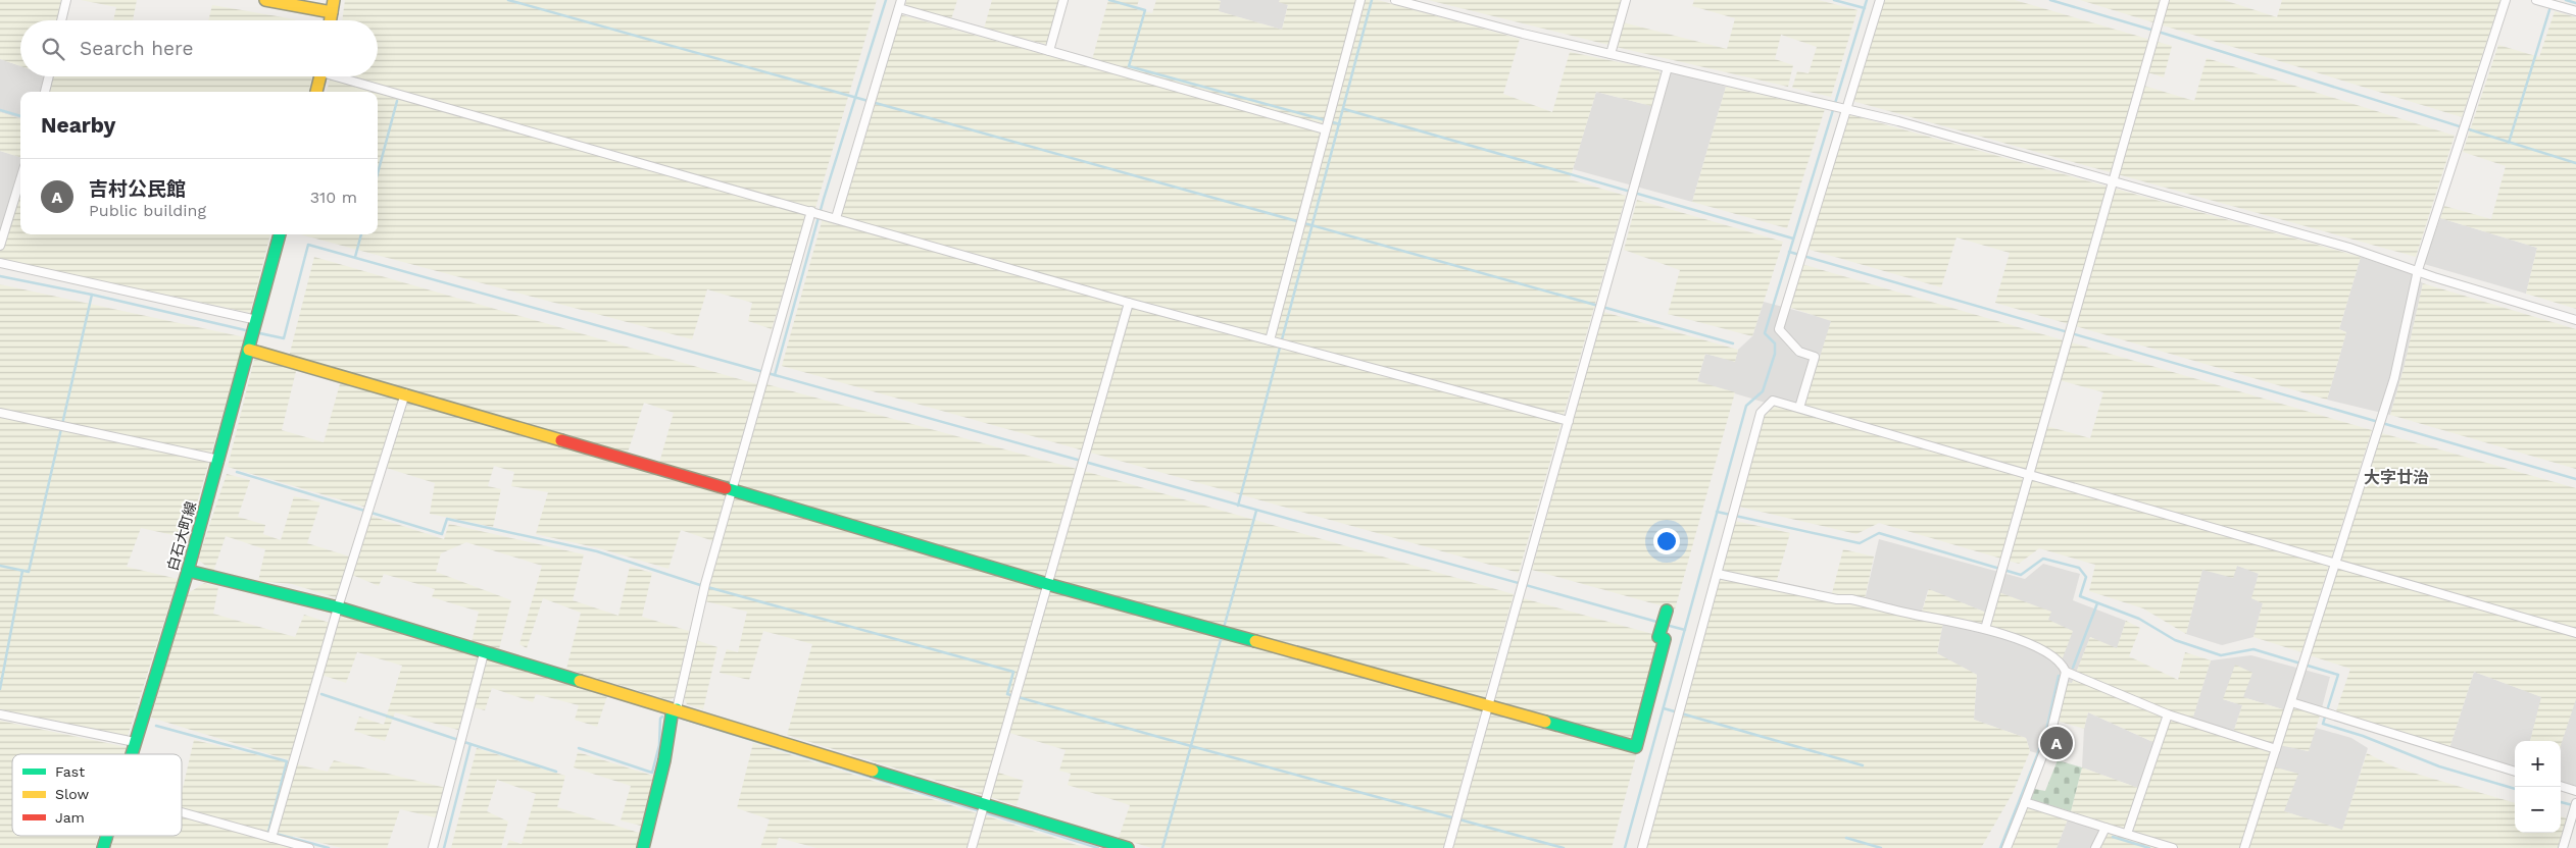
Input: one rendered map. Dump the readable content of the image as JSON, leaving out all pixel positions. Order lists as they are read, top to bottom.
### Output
{
  "streets": {
    "street": ["白石大町線"]
  },
  "districts": ["大字廿治"],
  "legend": ["Fast", "Slow", "Jam"],
  "page": {
    "search": "Search here",
    "heading": "Nearby",
    "list": [
      {
        "mark": "A",
        "name": "吉村公民館",
        "note": "Public building",
        "value": "310 m"
      }
    ],
    "pins": "A",
    "map_buttons": ["+", "−"]
  }
}
